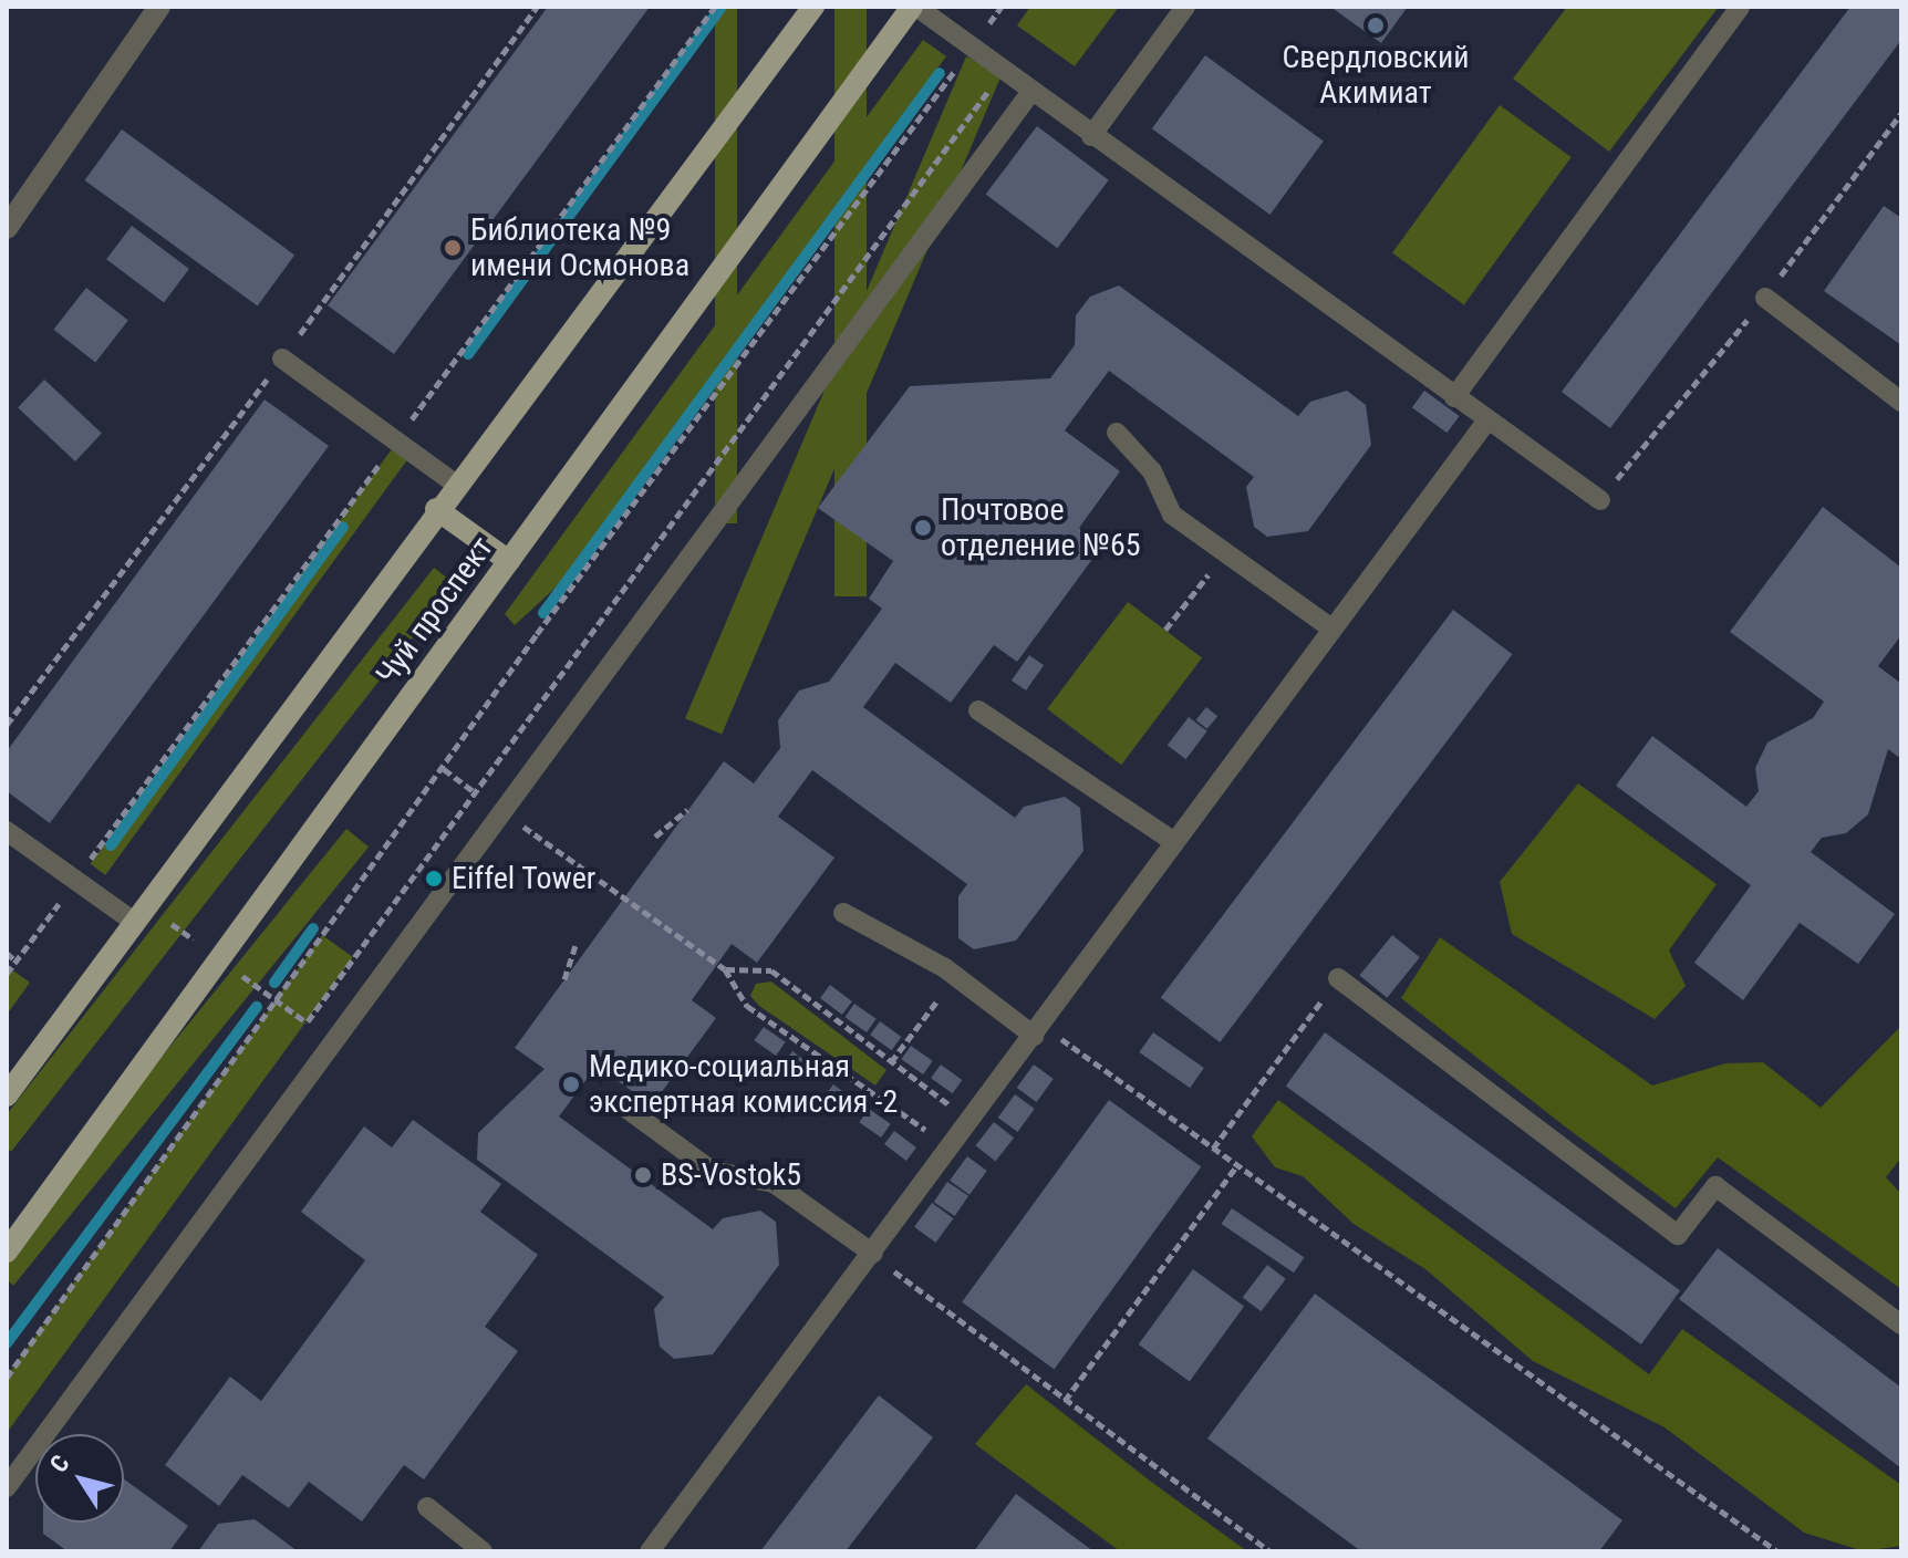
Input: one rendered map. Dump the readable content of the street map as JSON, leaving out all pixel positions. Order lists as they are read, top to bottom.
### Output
{
  "streets": {
    "main road": ["Чуй проспект"]
  },
  "places": [
    "Свердловский Акимиат",
    "Библиотека №9 имени Осмонова",
    "Почтовое отделение №65",
    "Eiffel Tower",
    "Медико-социальная экспертная комиссия -2",
    "BS-Vostok5"
  ],
  "north": "top left"
}
